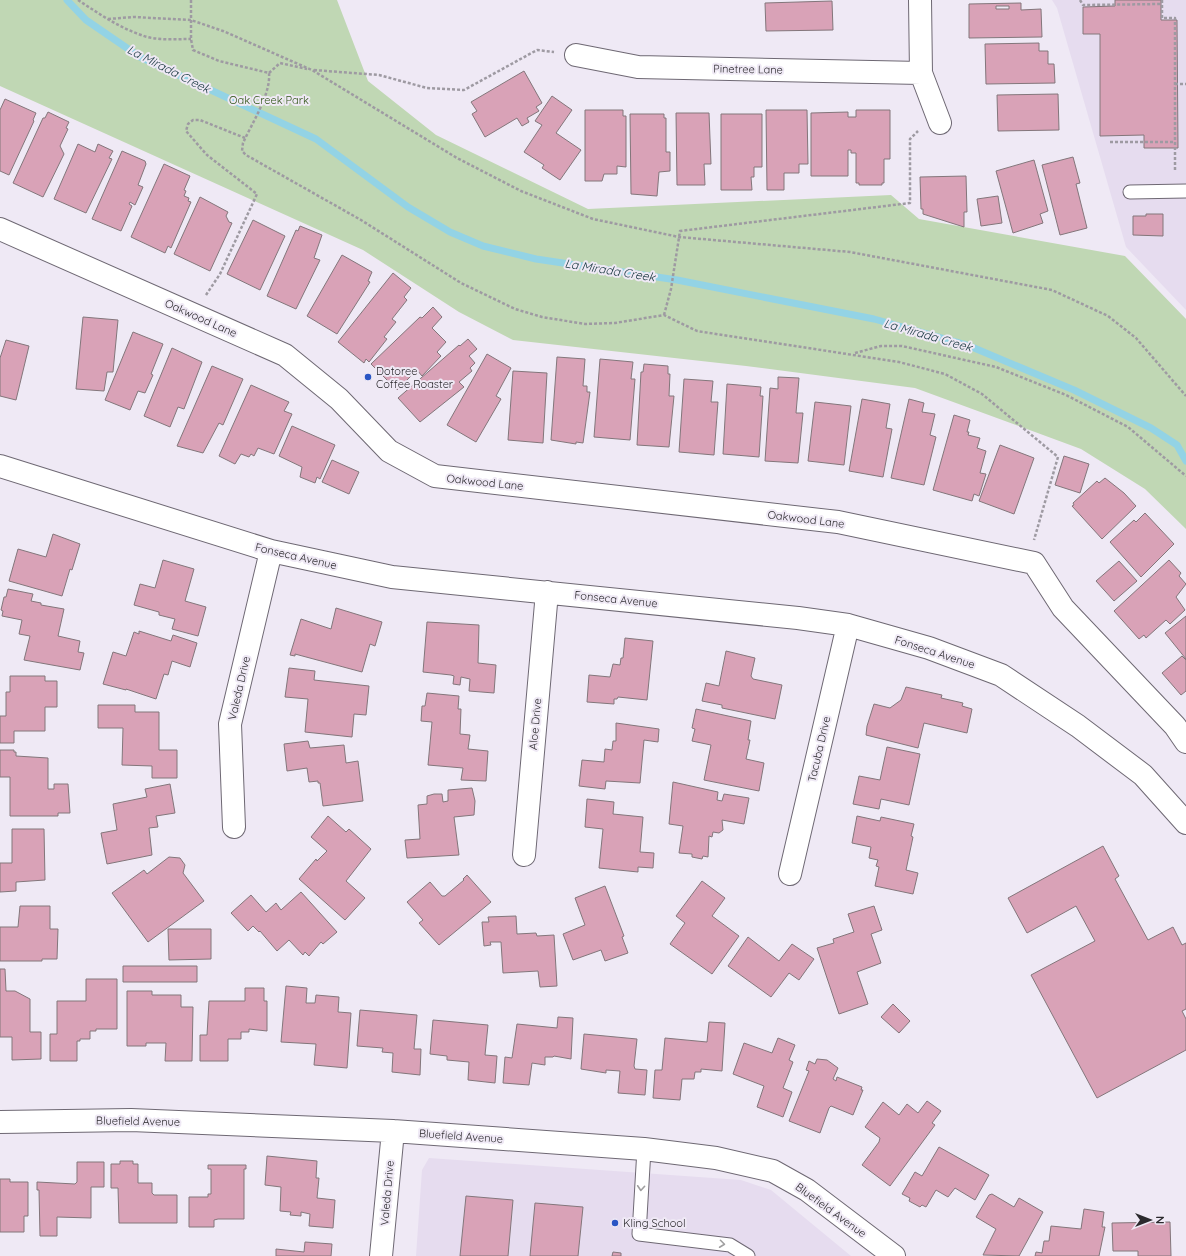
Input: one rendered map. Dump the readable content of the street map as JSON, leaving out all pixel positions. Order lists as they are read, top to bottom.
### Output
{
  "streets": {
    "street": [
      "Pinetree Lane",
      "Oakwood Lane",
      "Fonseca Avenue",
      "Valeda Drive",
      "Aloe Drive",
      "Tacuba Drive",
      "Bluefield Avenue"
    ]
  },
  "crossings": [
    ["Fonseca Avenue", "Valeda Drive"],
    ["Fonseca Avenue", "Aloe Drive"],
    ["Fonseca Avenue", "Tacuba Drive"],
    ["Valeda Drive", "Bluefield Avenue"]
  ],
  "water": ["La Mirada Creek"],
  "parks": ["Oak Creek Park"],
  "places": ["Dotoree Coffee Roaster", "Kling School"],
  "north": "right"
}
